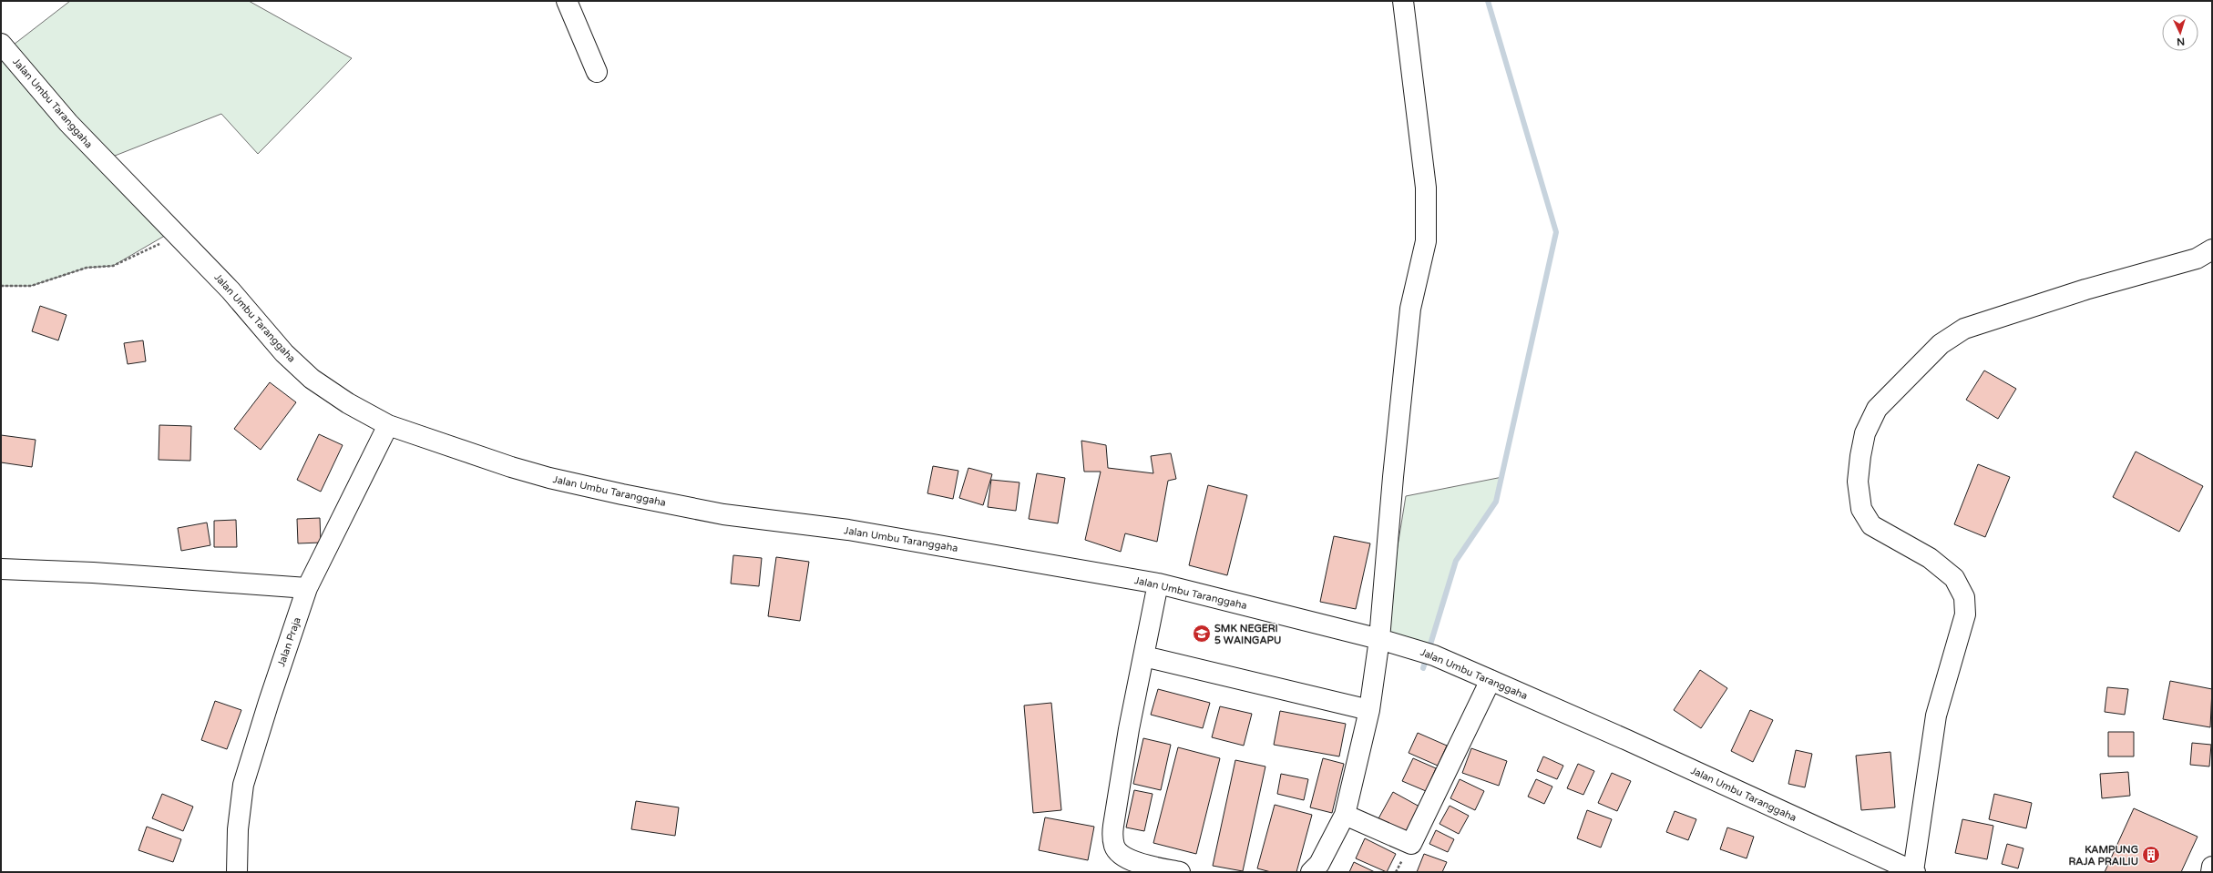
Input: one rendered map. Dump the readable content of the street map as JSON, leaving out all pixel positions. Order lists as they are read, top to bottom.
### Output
{
  "streets": {
    "street": ["Jalan Umbu Taranggaha", "Jalan Praja"]
  },
  "crossings": [
    ["Jalan Umbu Taranggaha", "Jalan Praja"]
  ],
  "places": {
    "school or university": ["SMK NEGERI 5 WAINGAPU"],
    "building": ["KAMPUNG RAJA PRAILIU"]
  },
  "north": "bottom"
}
